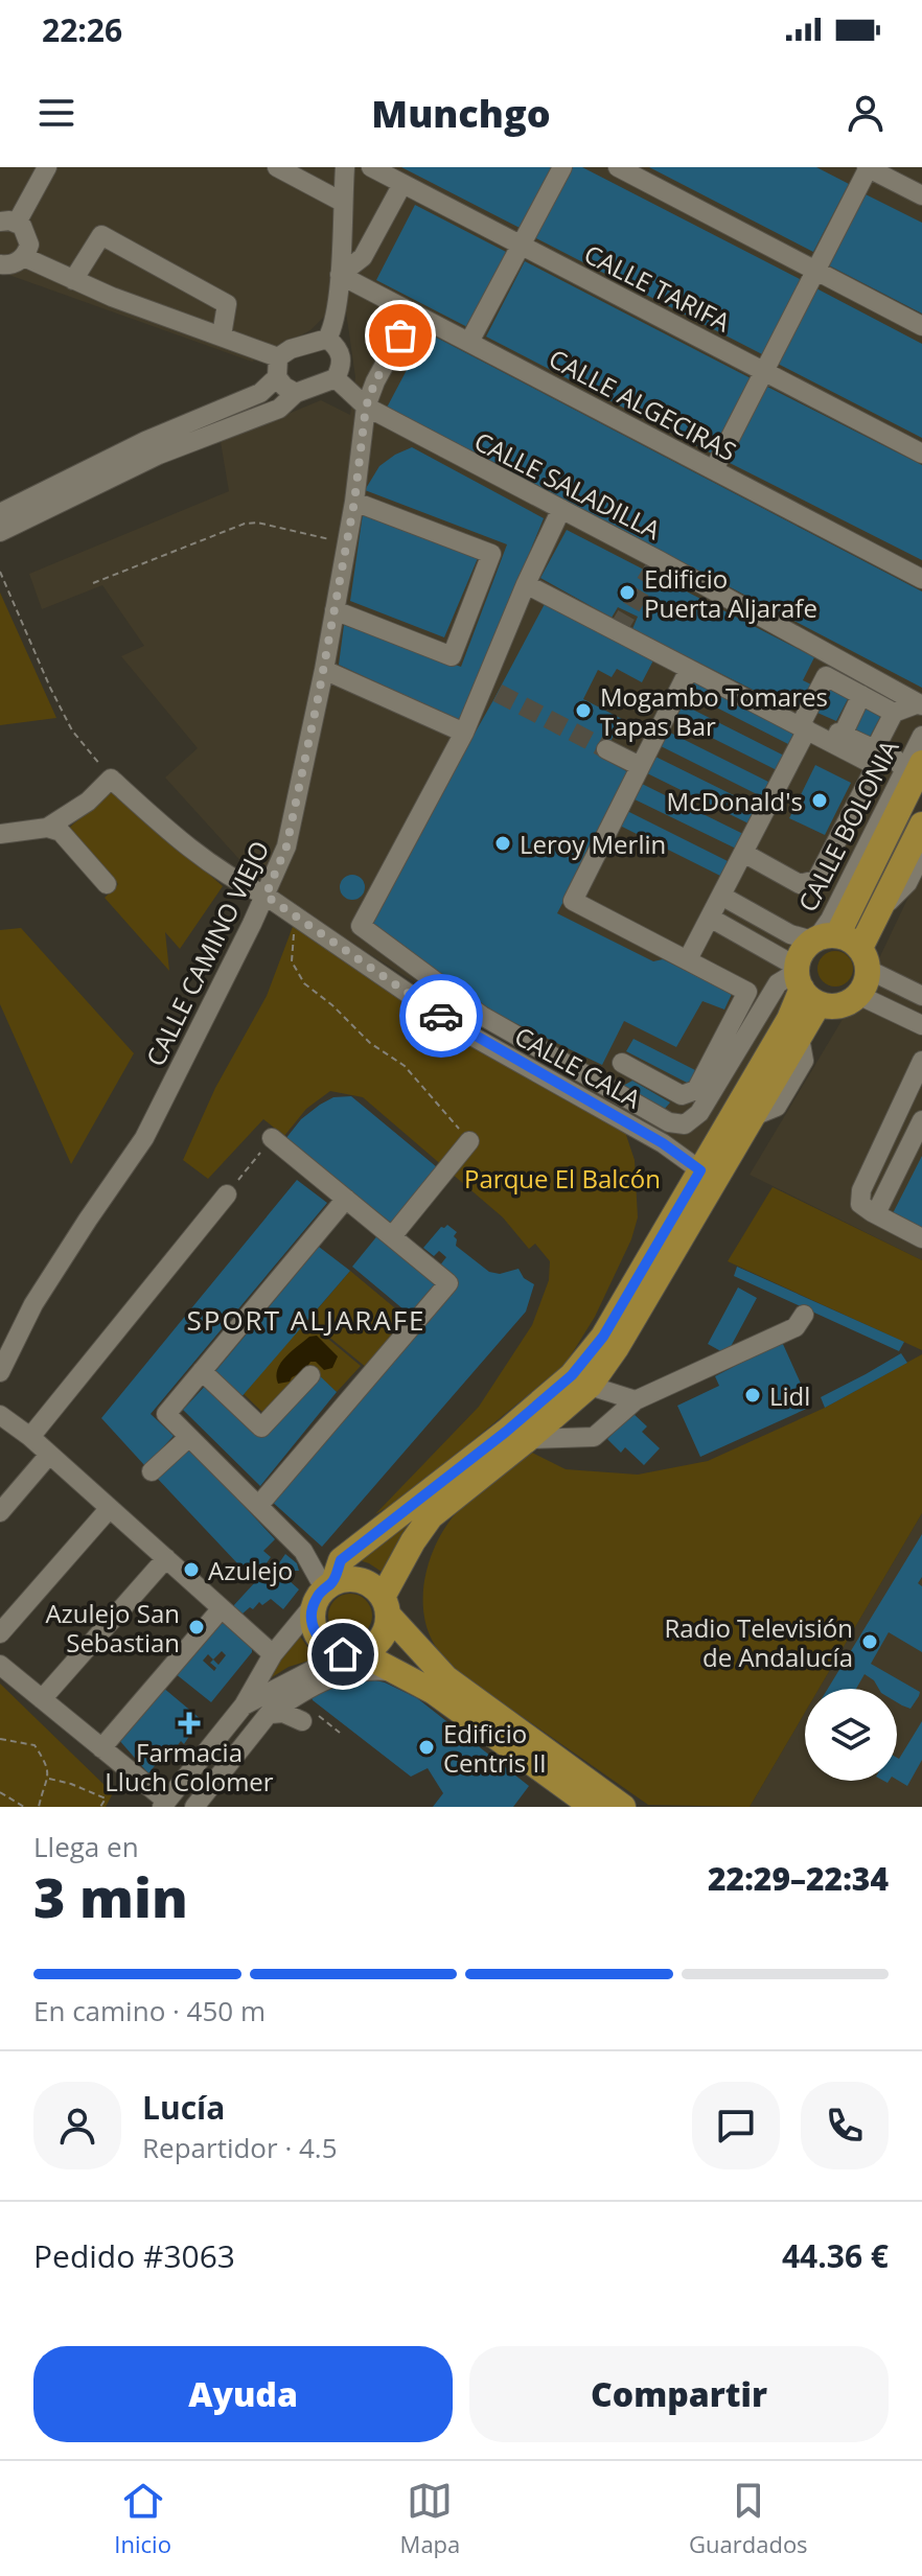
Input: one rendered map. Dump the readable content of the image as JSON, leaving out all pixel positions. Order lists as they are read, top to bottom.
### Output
{
  "streets": {
    "street": [
      "CALLE TARIFA",
      "CALLE ALGECIRAS",
      "CALLE SALADILLA",
      "CALLE BOLONIA",
      "CALLE CAMINO VIEJO",
      "CALLE CALA"
    ]
  },
  "crossings": [
    ["CALLE ALGECIRAS", "CALLE CAMINO VIEJO"],
    ["CALLE SALADILLA", "CALLE CAMINO VIEJO"],
    ["CALLE CAMINO VIEJO", "CALLE CALA"]
  ],
  "districts": ["SPORT ALJARAFE"],
  "parks": ["Parque El Balcón"],
  "places": {
    "other": [
      "Edificio Puerta Aljarafe",
      "Mogambo Tomares Tapas Bar",
      "McDonald's",
      "Leroy Merlin",
      "Lidl",
      "Azulejo",
      "Azulejo San Sebastian",
      "Radio Televisión de Andalucía",
      "Edificio Centris II"
    ],
    "health": ["Farmacia Lluch Colomer"]
  },
  "page": {
    "status": "22:26",
    "header": "Munchgo",
    "heading": ["3 min", "Llega en", "22:29–22:34"],
    "panel": [
      "Lucía",
      "Repartidor · 4.5",
      "Pedido #3063",
      "44.36 €"
    ],
    "bar": "En camino · 450 m",
    "buttons": ["Ayuda", "Compartir"],
    "tabs": ["Inicio", "Mapa", "Guardados"]
  }
}
